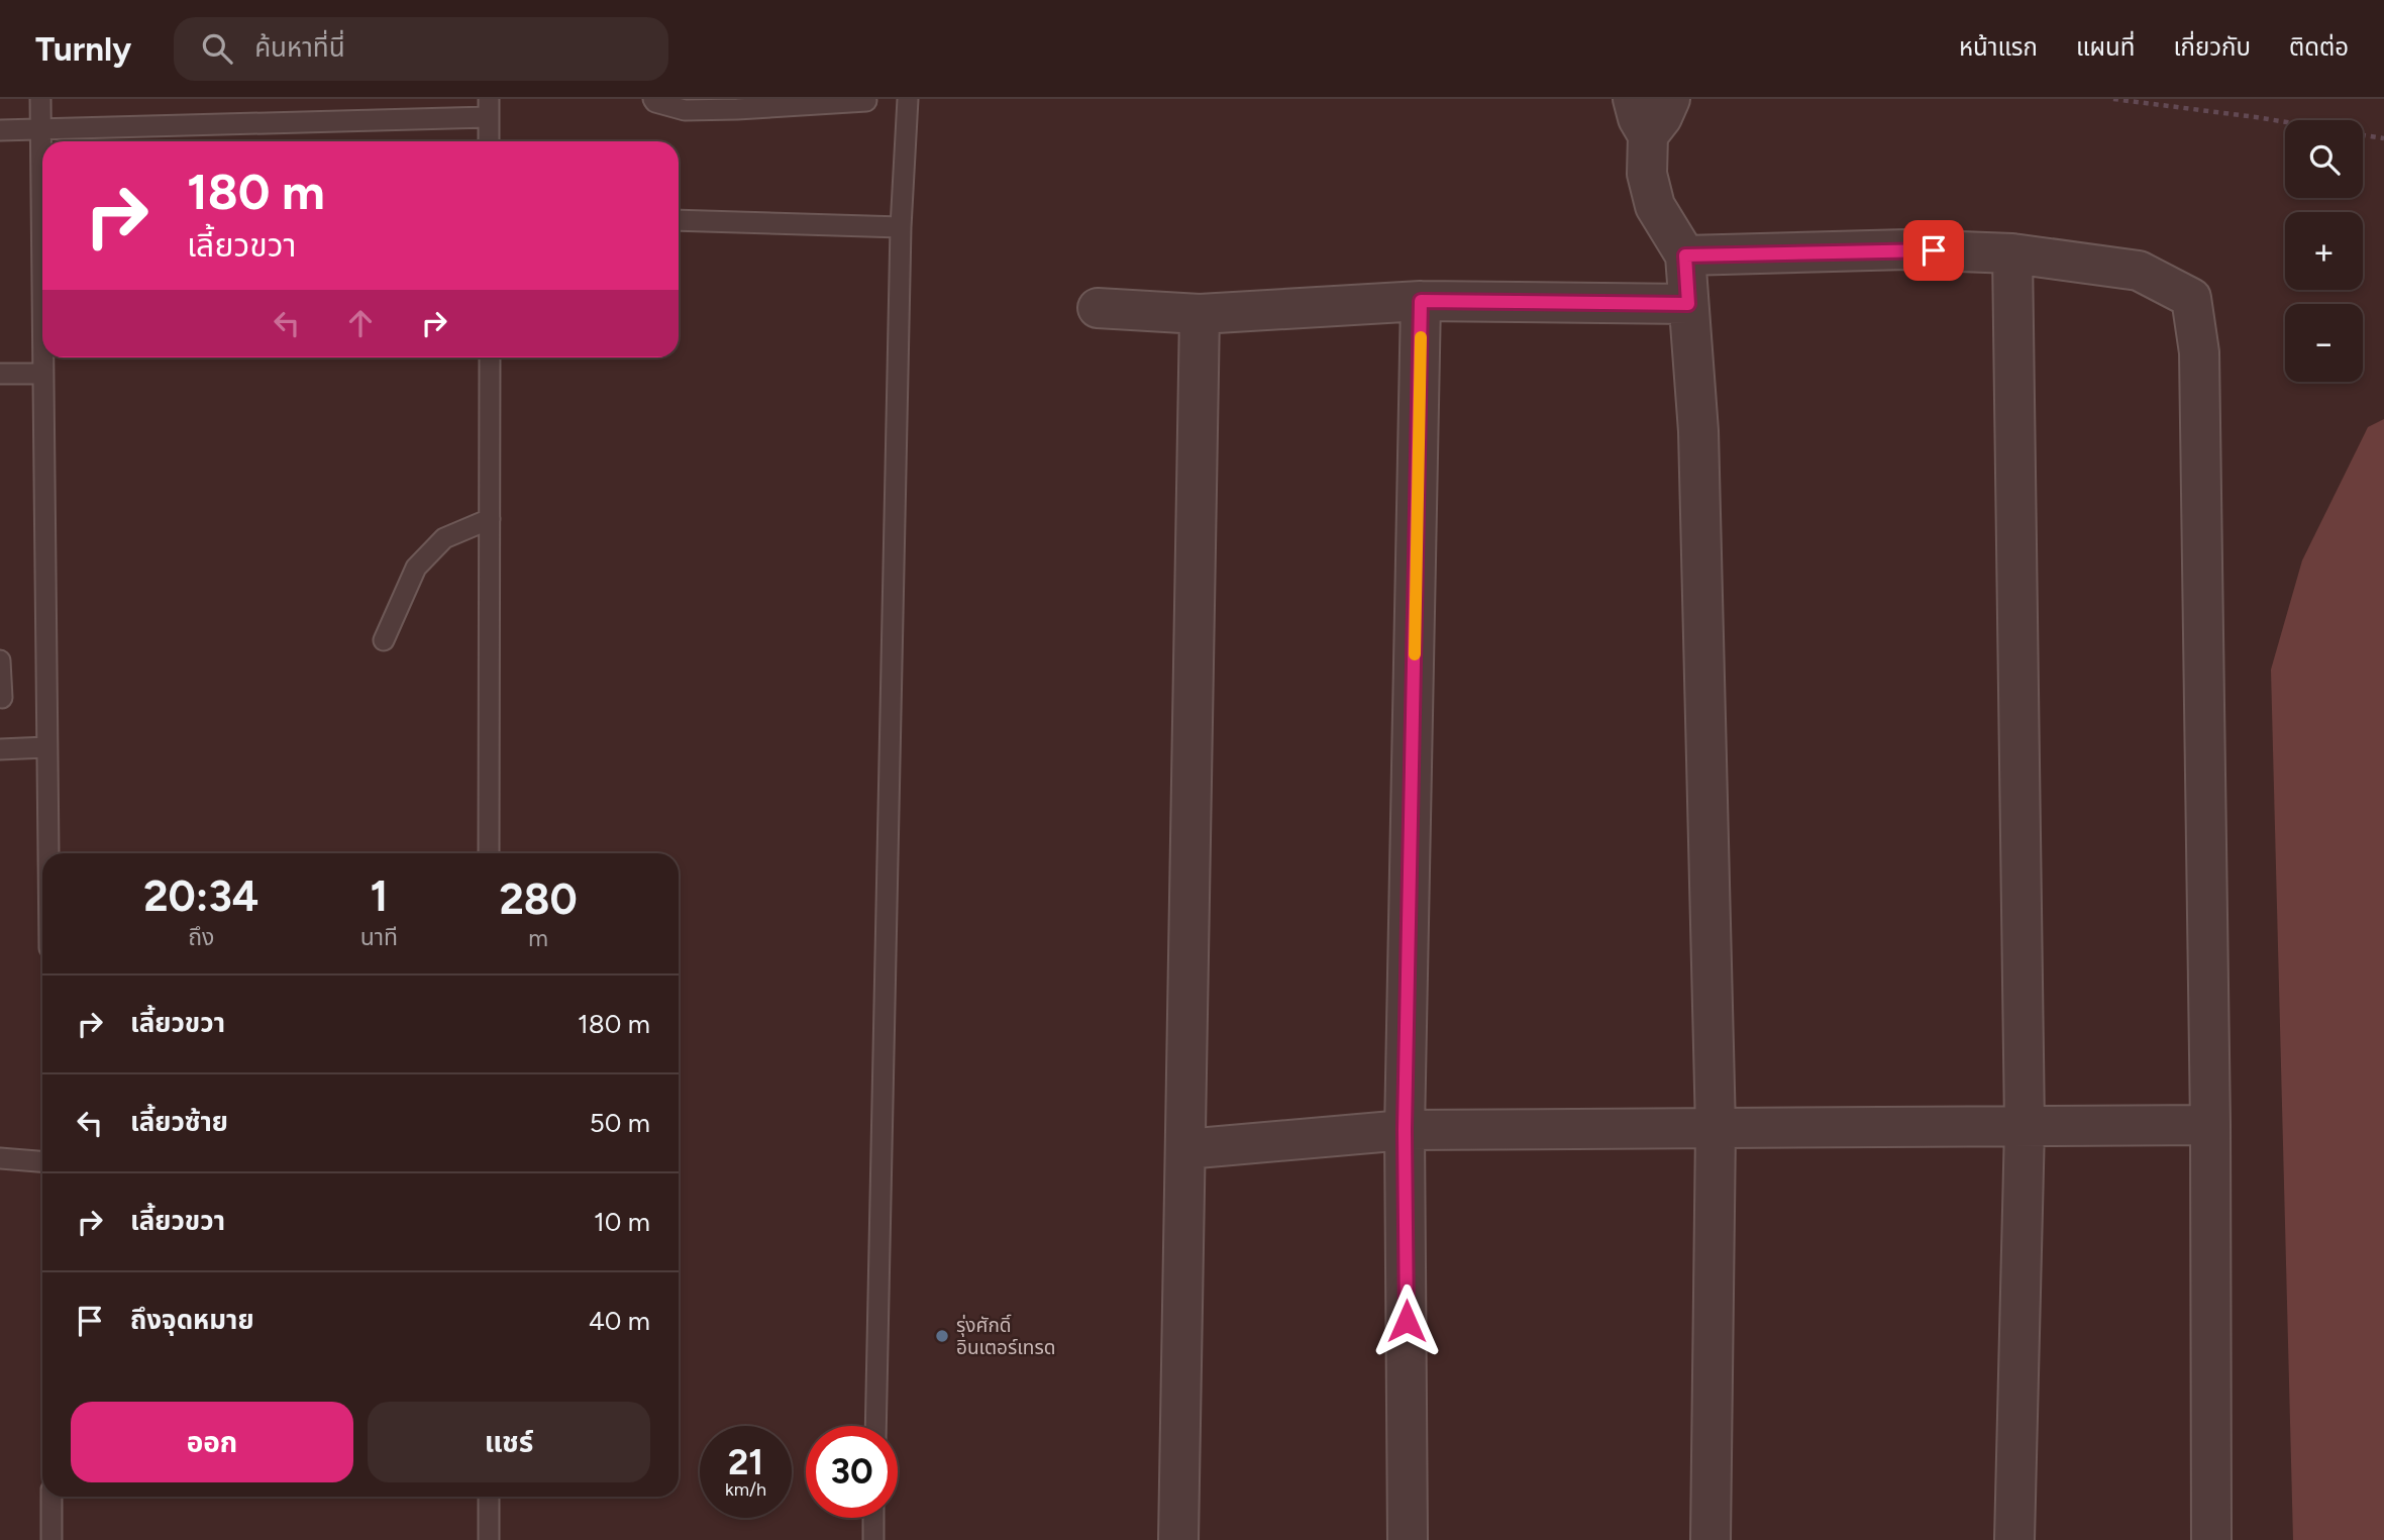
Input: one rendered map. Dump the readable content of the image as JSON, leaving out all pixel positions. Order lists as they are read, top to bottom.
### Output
{
  "places": ["รุ่งศักดิ์ อินเตอร์เทรด"],
  "page": {
    "header": "Turnly",
    "search": "ค้นหาที่นี่",
    "nav": [
      "หน้าแรก",
      "แผนที่",
      "เกี่ยวกับ",
      "ติดต่อ"
    ],
    "map_buttons": ["+", "−"],
    "turn": ["180 m", "เลี้ยวขวา"],
    "eta": [
      "20:34",
      "ถึง",
      "1",
      "นาที",
      "280",
      "m"
    ],
    "list": [
      {
        "name": "เลี้ยวขวา",
        "value": "180 m"
      },
      {
        "name": "เลี้ยวซ้าย",
        "value": "50 m"
      },
      {
        "name": "เลี้ยวขวา",
        "value": "10 m"
      },
      {
        "name": "ถึงจุดหมาย",
        "value": "40 m"
      }
    ],
    "buttons": ["ออก", "แชร์"],
    "speed": "21 km/h",
    "limit": "30"
  }
}
